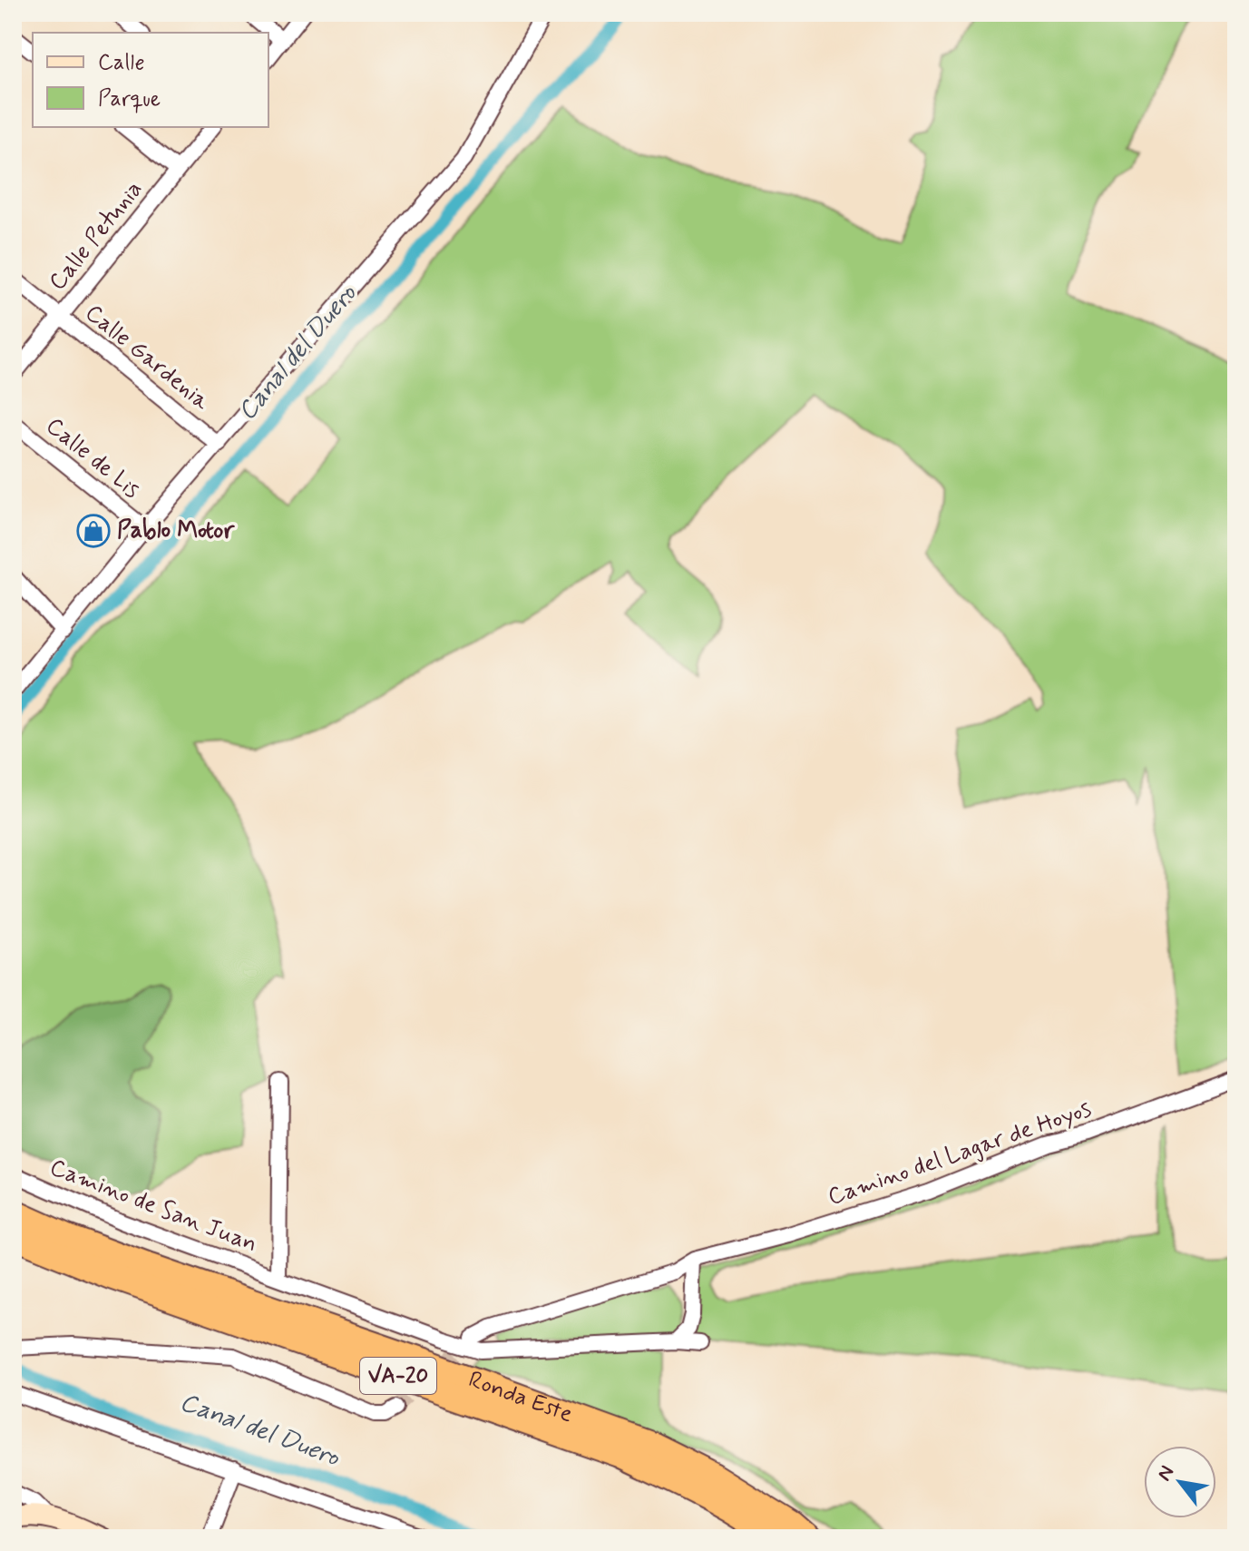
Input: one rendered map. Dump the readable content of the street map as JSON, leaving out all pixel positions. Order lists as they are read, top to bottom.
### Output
{
  "streets": {
    "highway": ["VA-20", "Ronda Este"],
    "street": [
      "Calle Petunia",
      "Calle Gardenia",
      "Calle de Lis",
      "Camino del Lagar de Hoyos",
      "Camino de San Juan"
    ]
  },
  "crossings": [
    ["Calle Petunia", "Calle Gardenia"]
  ],
  "water": ["Canal del Duero"],
  "places": {
    "shop": ["Pablo Motor"]
  },
  "legend": ["Calle", "Parque"],
  "north": "top left"
}
